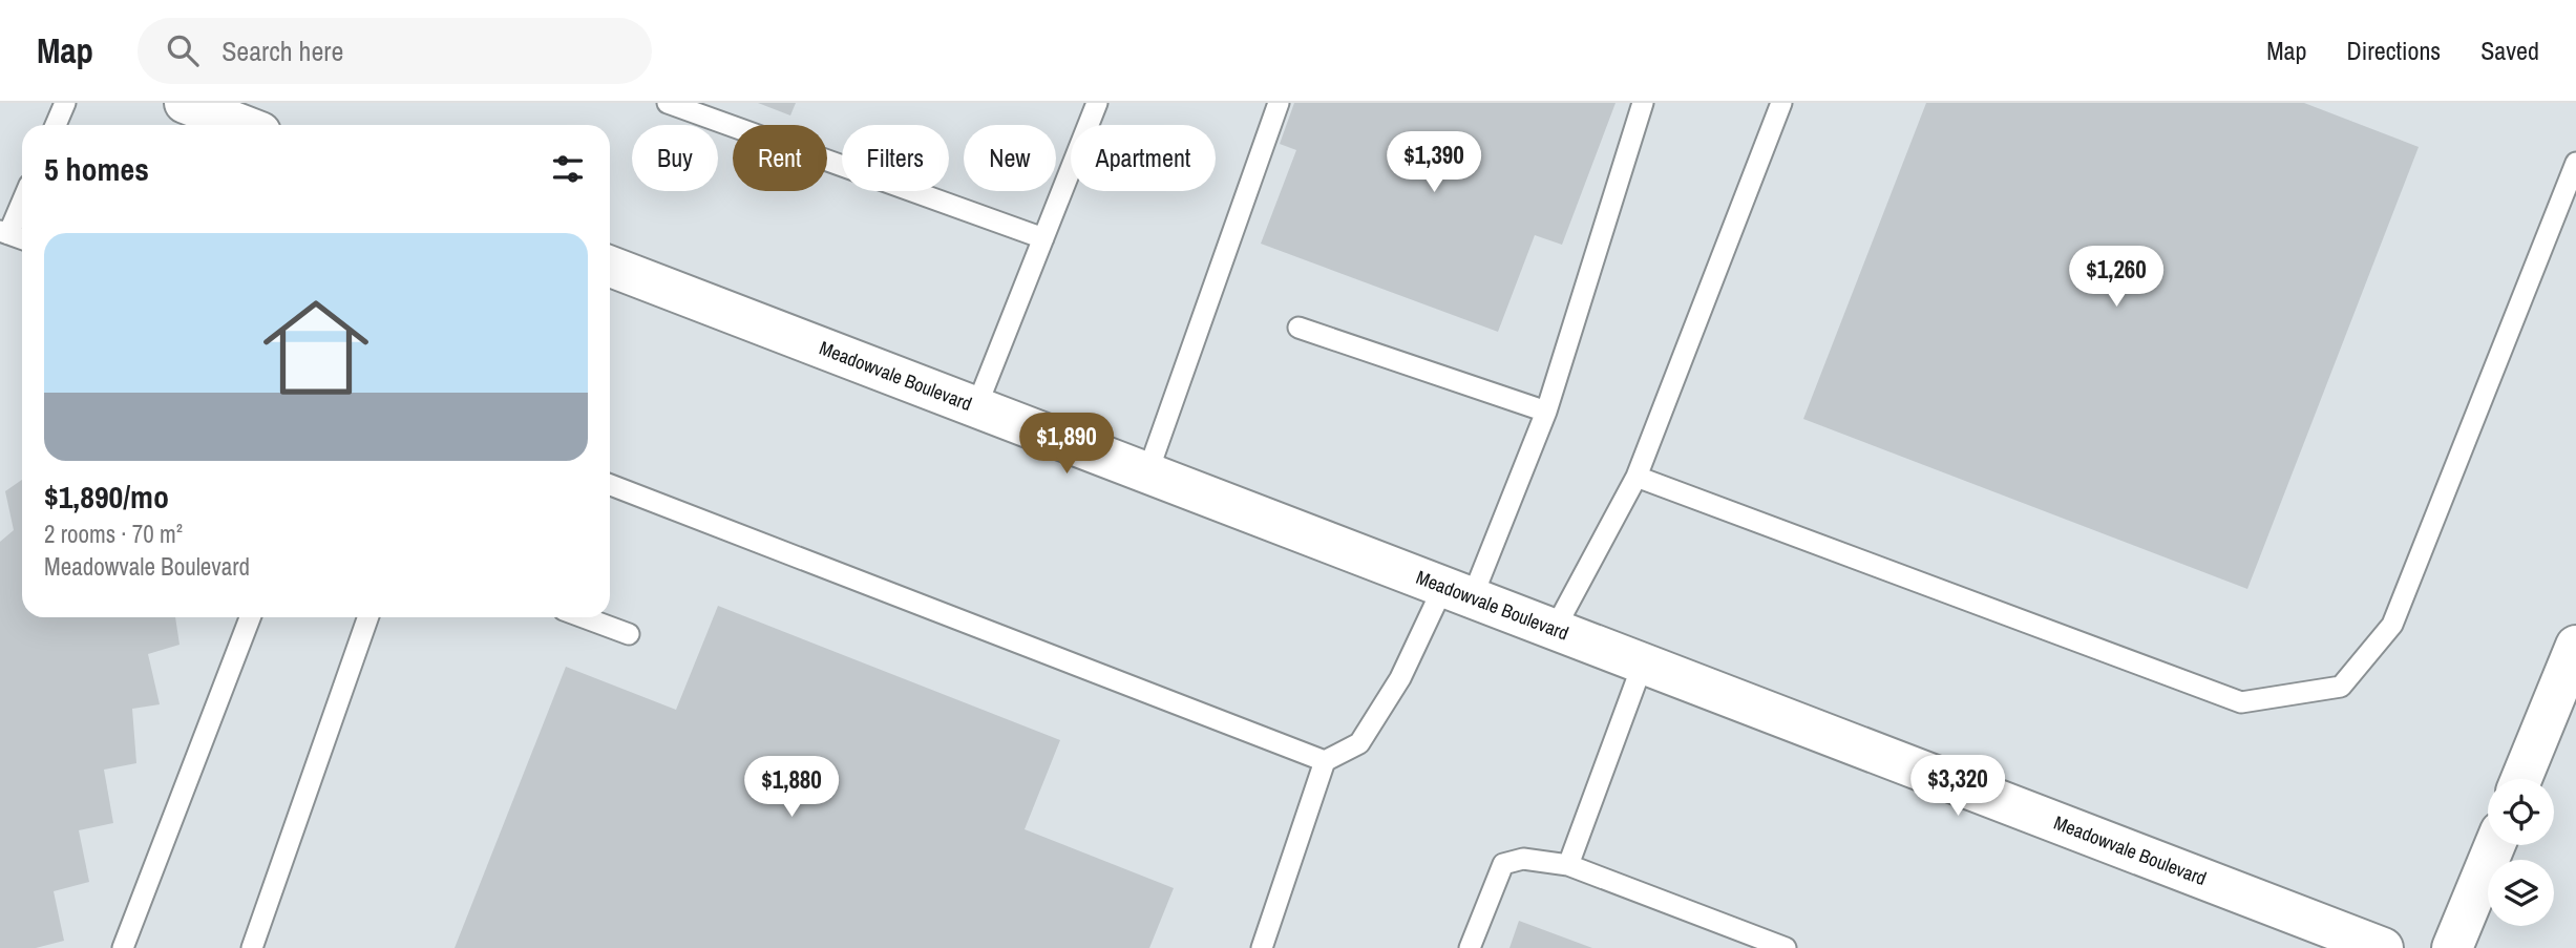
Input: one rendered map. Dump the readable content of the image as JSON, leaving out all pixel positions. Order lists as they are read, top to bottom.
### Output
{
  "streets": {
    "main road": ["Meadowvale Boulevard"]
  },
  "page": {
    "header": "Map",
    "search": "Search here",
    "nav": ["Map", "Directions", "Saved"],
    "chip": [
      "Buy",
      "Rent",
      "Filters",
      "New",
      "Apartment"
    ],
    "heading": "5 homes",
    "price": [
      "$1,390",
      "$1,260",
      "$1,890",
      "$3,320",
      "$1,880"
    ],
    "list": [
      {
        "name": "$1,890/mo",
        "note": "2 rooms · 70 m² · Meadowvale Boulevard"
      }
    ]
  }
}
